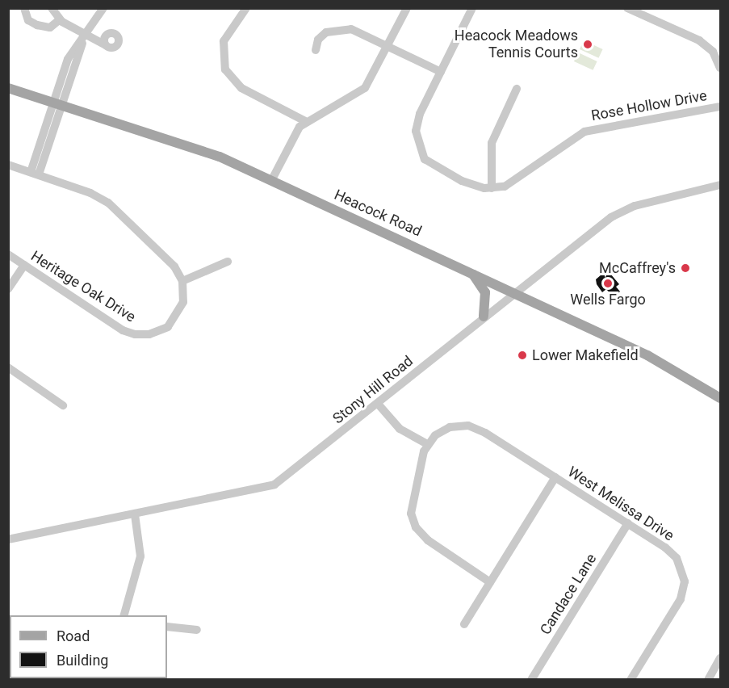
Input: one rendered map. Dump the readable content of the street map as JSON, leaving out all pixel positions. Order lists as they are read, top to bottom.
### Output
{
  "streets": {
    "main road": ["Heacock Road"],
    "street": [
      "Rose Hollow Drive",
      "Heritage Oak Drive",
      "Stony Hill Road",
      "West Melissa Drive",
      "Candace Lane"
    ]
  },
  "crossings": [
    ["Heacock Road", "Stony Hill Road"],
    ["West Melissa Drive", "Candace Lane"]
  ],
  "places": [
    "Heacock Meadows Tennis Courts",
    "McCaffrey's",
    "Wells Fargo",
    "Lower Makefield"
  ],
  "legend": ["Road", "Building"]
}
